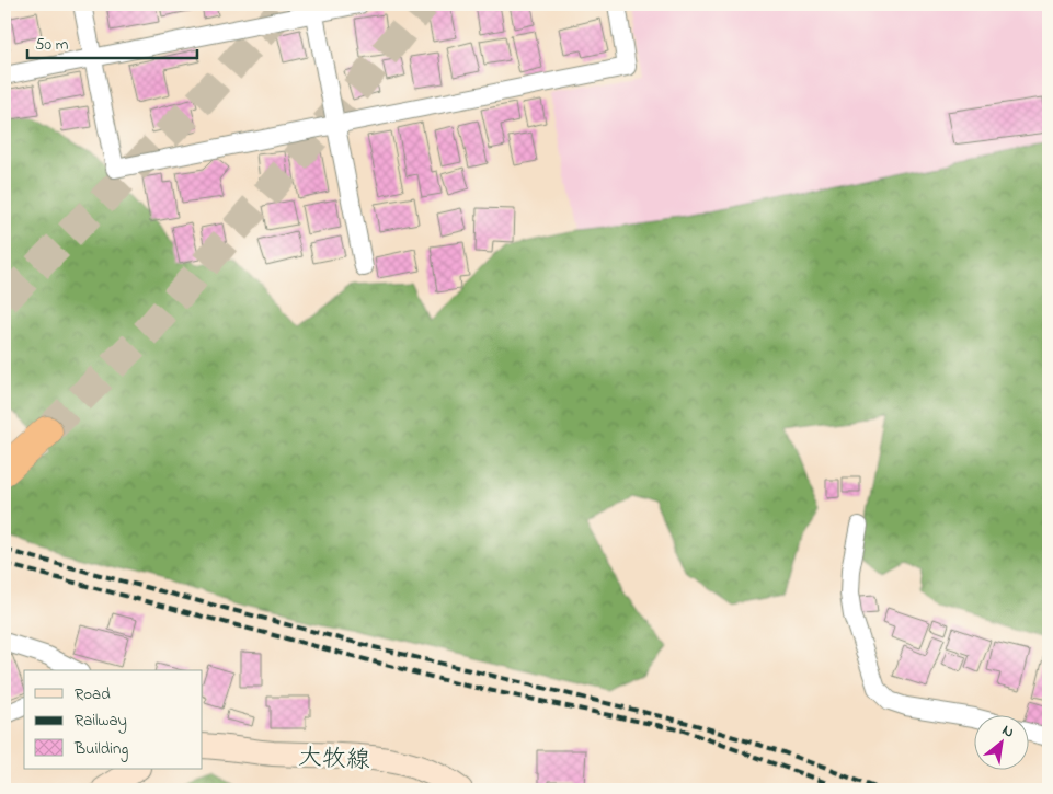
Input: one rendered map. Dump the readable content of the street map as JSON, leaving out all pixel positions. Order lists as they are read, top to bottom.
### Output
{
  "streets": {
    "street": ["大牧線"]
  },
  "legend": ["Road", "Railway", "Building"],
  "scale_bar": "50 m",
  "north": "top right"
}
